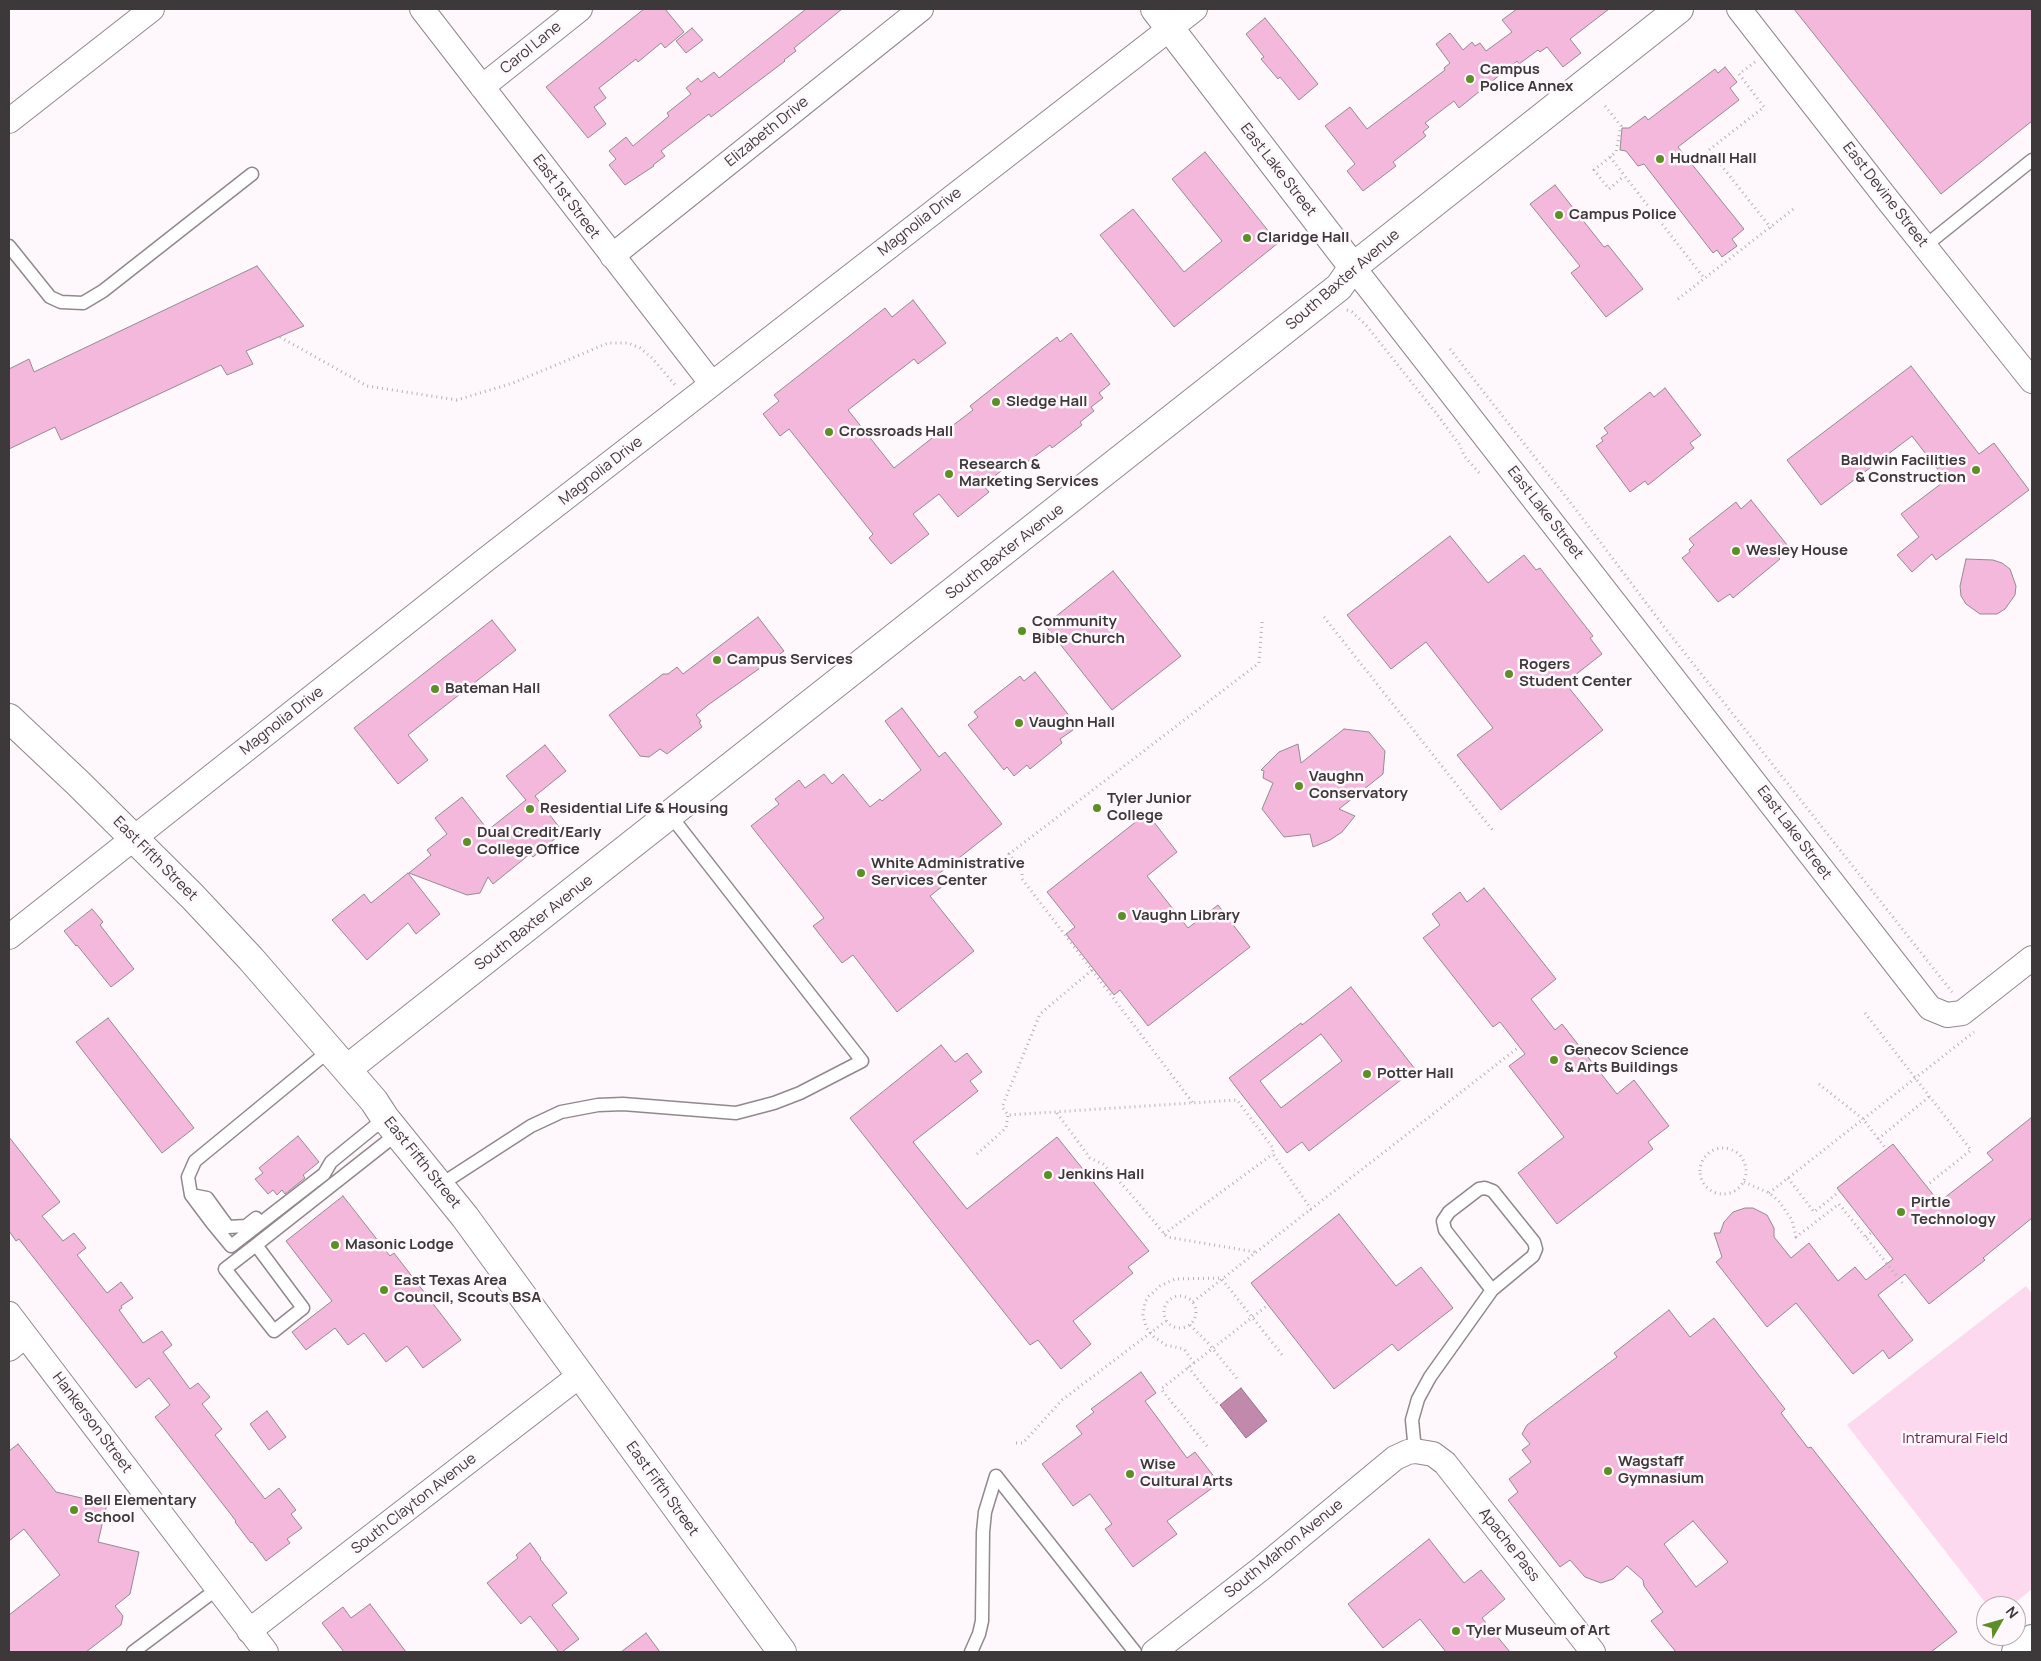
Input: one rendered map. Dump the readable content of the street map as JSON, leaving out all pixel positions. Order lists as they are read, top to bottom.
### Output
{
  "streets": {
    "street": [
      "Carol Lane",
      "Elizabeth Drive",
      "East Lake Street",
      "East Devine Street",
      "East 1st Street",
      "Magnolia Drive",
      "South Baxter Avenue",
      "East Fifth Street",
      "Hankerson Street",
      "South Clayton Avenue",
      "Apache Pass",
      "South Mahon Avenue"
    ]
  },
  "crossings": [
    ["Carol Lane", "East 1st Street"],
    ["Elizabeth Drive", "East 1st Street"],
    ["East Lake Street", "Magnolia Drive"],
    ["East Lake Street", "South Baxter Avenue"],
    ["East 1st Street", "Magnolia Drive"],
    ["Magnolia Drive", "East Fifth Street"],
    ["South Baxter Avenue", "East Fifth Street"],
    ["East Fifth Street", "South Clayton Avenue"],
    ["Hankerson Street", "South Clayton Avenue"],
    ["Apache Pass", "South Mahon Avenue"]
  ],
  "parks": ["Intramural Field"],
  "places": [
    "Campus Police Annex",
    "Hudnall Hall",
    "Campus Police",
    "Claridge Hall",
    "Sledge Hall",
    "Crossroads Hall",
    "Baldwin Facilities & Construction",
    "Research & Marketing Services",
    "Wesley House",
    "Community Bible Church",
    "Campus Services",
    "Rogers Student Center",
    "Bateman Hall",
    "Vaughn Hall",
    "Vaughn Conservatory",
    "Tyler Junior College",
    "Residential Life & Housing",
    "Dual Credit/Early College Office",
    "White Administrative Services Center",
    "Vaughn Library",
    "Genecov Science & Arts Buildings",
    "Potter Hall",
    "Jenkins Hall",
    "Pirtle Technology",
    "Masonic Lodge",
    "East Texas Area Council, Scouts BSA",
    "Wagstaff Gymnasium",
    "Wise Cultural Arts",
    "Bell Elementary School",
    "Tyler Museum of Art"
  ],
  "north": "top right"
}
